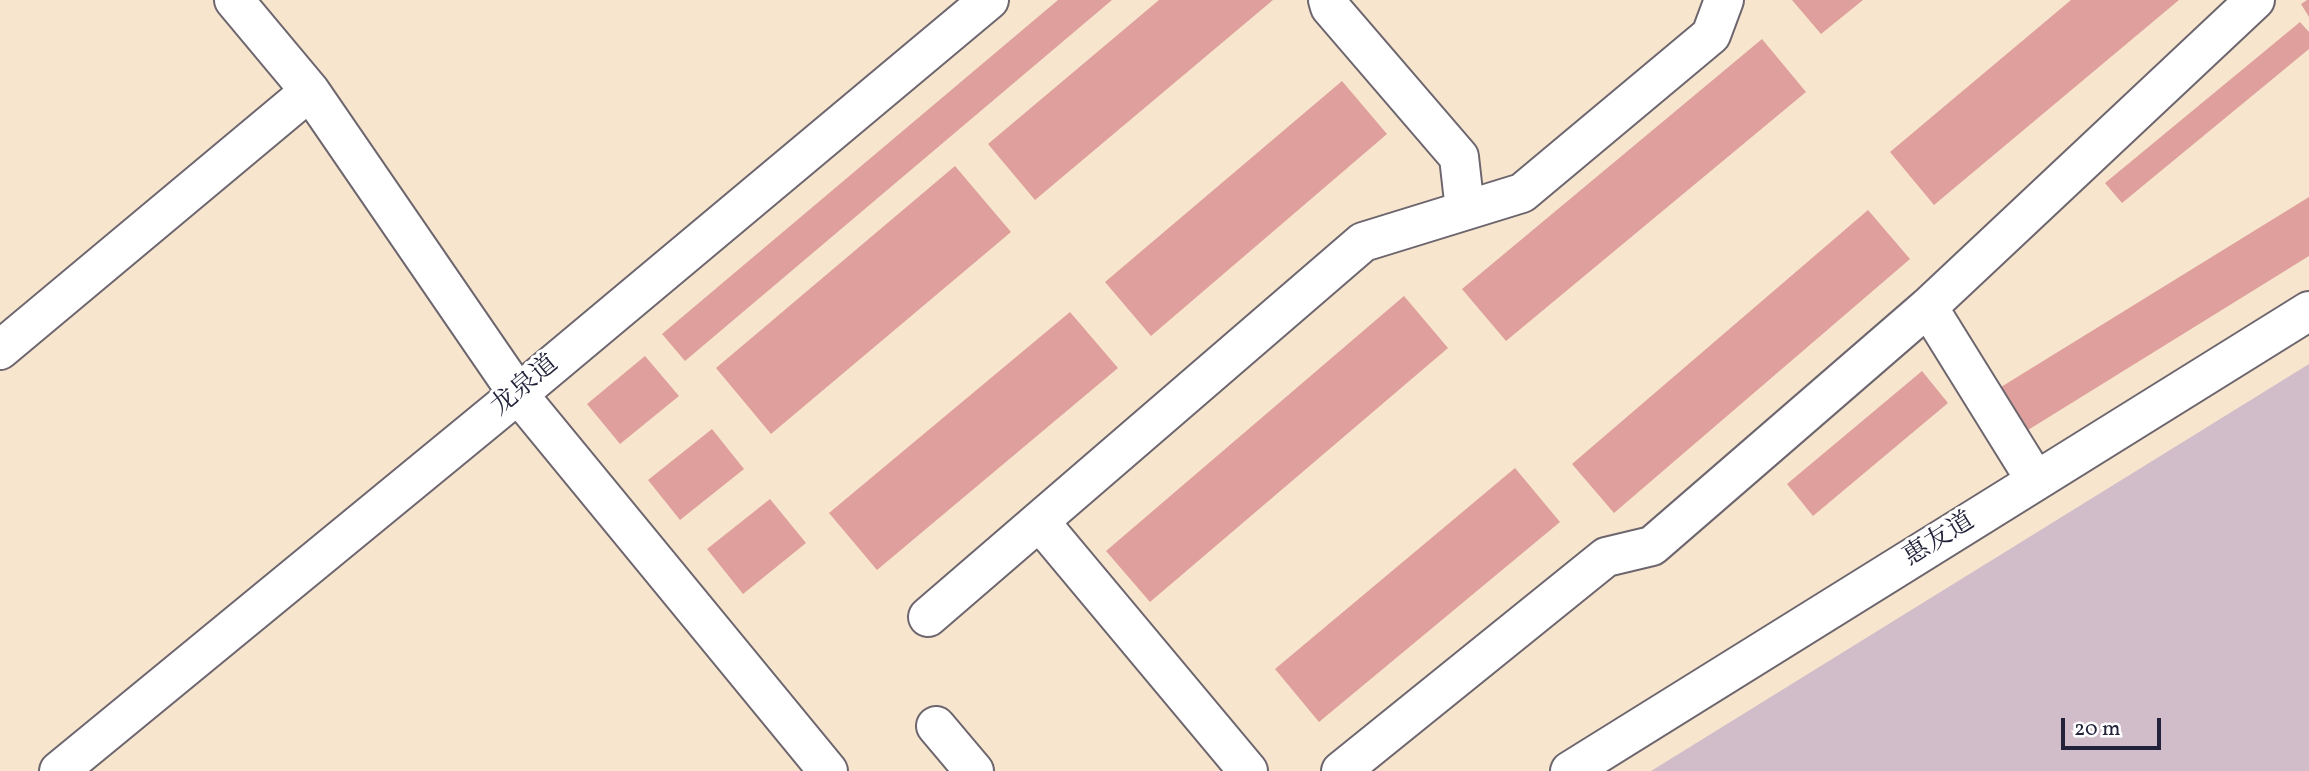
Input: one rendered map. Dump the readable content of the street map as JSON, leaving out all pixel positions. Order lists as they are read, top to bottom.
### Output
{
  "streets": {
    "street": ["龙泉道", "惠友道"]
  },
  "scale_bar": "20 m"
}
